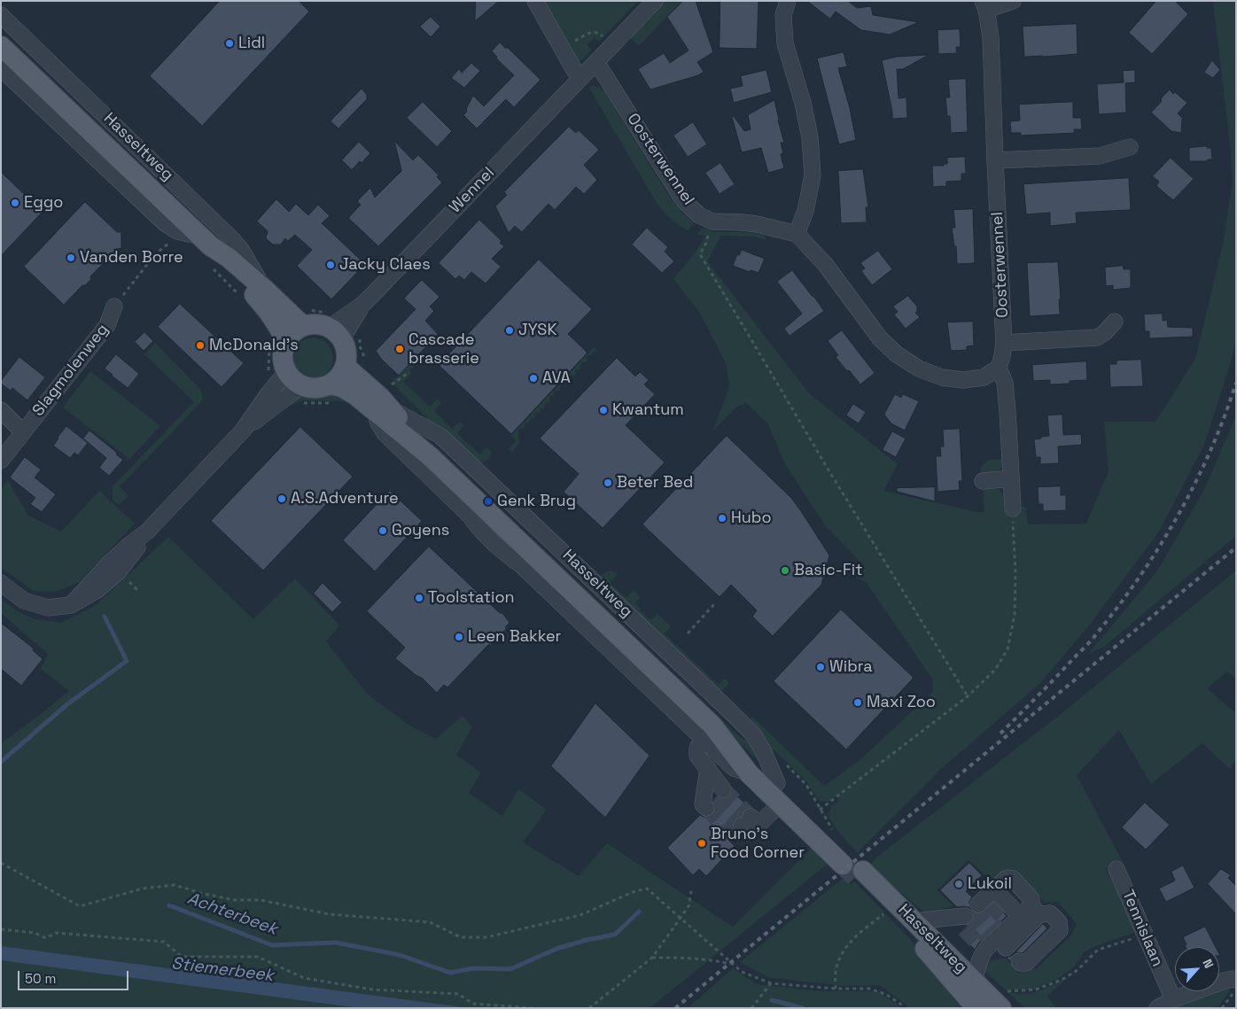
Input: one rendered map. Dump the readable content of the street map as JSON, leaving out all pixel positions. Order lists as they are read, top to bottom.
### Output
{
  "streets": {
    "main road": ["Hasseltweg"],
    "street": [
      "Oosterwennel",
      "Wennel",
      "Slagmolenweg",
      "Tennislaan"
    ]
  },
  "crossings": [
    ["Oosterwennel", "Wennel"]
  ],
  "water": ["Achterbeek", "Stiemerbeek"],
  "places": [
    "Lidl",
    "Eggo",
    "Vanden Borre",
    "Jacky Claes",
    "JYSK",
    "McDonald's",
    "Cascade brasserie",
    "AVA",
    "Kwantum",
    "Beter Bed",
    "A.S.Adventure",
    "Genk Brug",
    "Hubo",
    "Goyens",
    "Basic-Fit",
    "Toolstation",
    "Leen Bakker",
    "Wibra",
    "Maxi Zoo",
    "Bruno's Food Corner",
    "Lukoil"
  ],
  "scale_bar": "50 m",
  "north": "top right"
}
